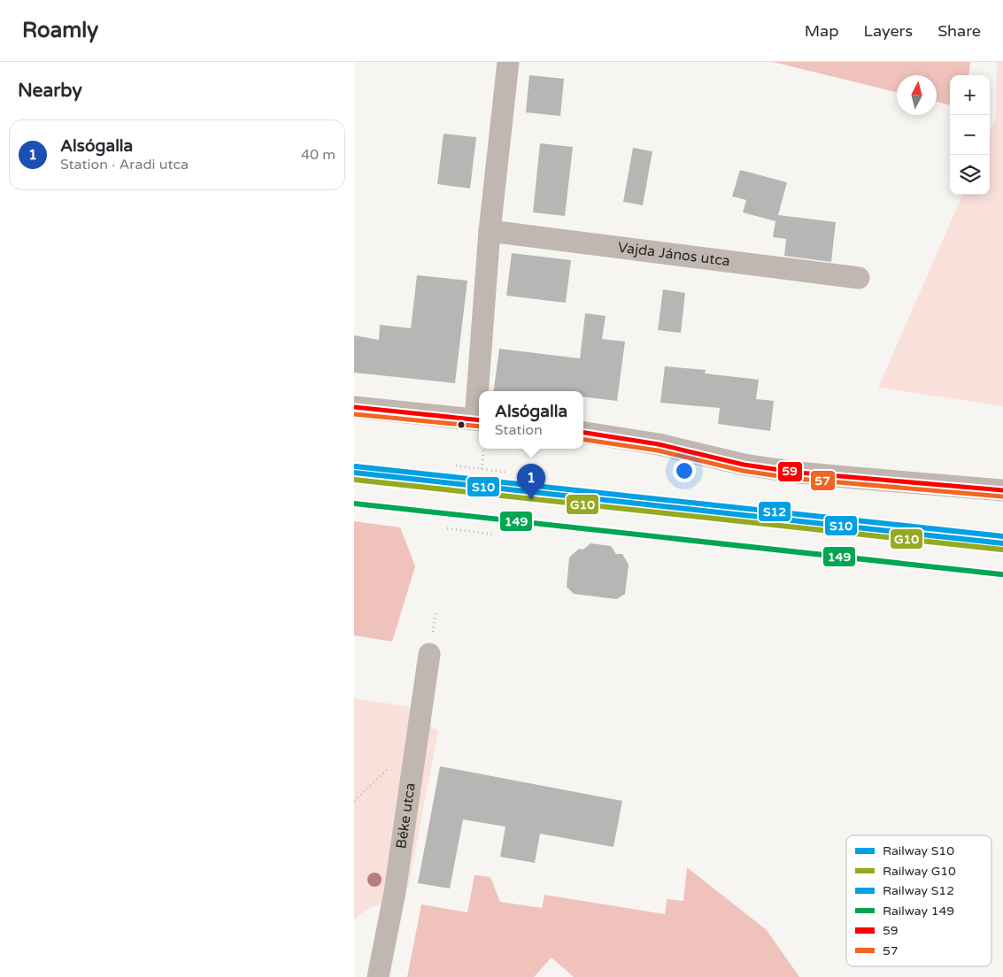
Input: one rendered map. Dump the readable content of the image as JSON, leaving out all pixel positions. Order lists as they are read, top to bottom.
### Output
{
  "streets": {
    "street": ["Vajda János utca", "Béke utca"]
  },
  "lines": [
    "transit line 59",
    "transit line 57",
    "rail line S12",
    "rail line S10",
    "rail line G10",
    "rail line 149"
  ],
  "legend": [
    "Railway S10",
    "Railway G10",
    "Railway S12",
    "Railway 149",
    "59",
    "57"
  ],
  "north": "top",
  "page": {
    "header": "Roamly",
    "nav": ["Map", "Layers", "Share"],
    "heading": "Nearby",
    "map_buttons": ["+", "−"],
    "list": [
      {
        "mark": "1",
        "name": "Alsógalla",
        "note": "Station · Aradi utca",
        "value": "40 m"
      }
    ],
    "popup": ["Alsógalla", "Station"],
    "pins": "1"
  }
}
